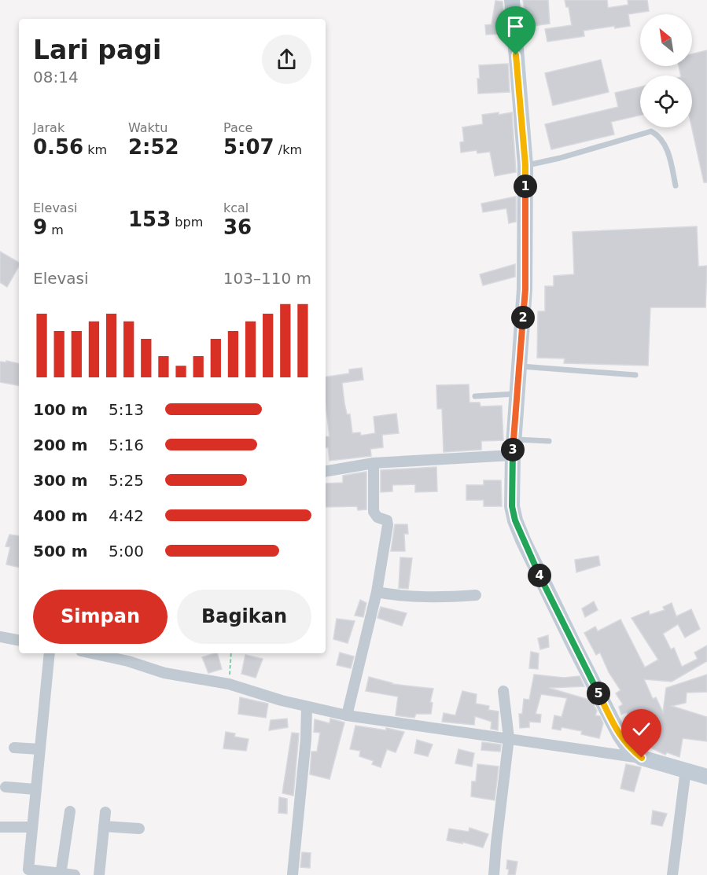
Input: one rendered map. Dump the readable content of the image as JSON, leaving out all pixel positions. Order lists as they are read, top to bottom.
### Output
{
  "north": "top left",
  "page": {
    "heading": ["Lari pagi", "08:14"],
    "stats": [
      ["Jarak", "0.56 km"],
      ["Waktu", "2:52"],
      ["Pace", "5:07 /km"],
      ["Elevasi", "9 m"],
      ["153 bpm"],
      ["kcal", "36"]
    ],
    "pins": [
      "1",
      "2",
      "3",
      "4",
      "5"
    ],
    "chart": ["Elevasi", "103–110 m"],
    "list": [
      {
        "name": "100 m",
        "note": "5:13"
      },
      {
        "name": "200 m",
        "note": "5:16"
      },
      {
        "name": "300 m",
        "note": "5:25"
      },
      {
        "name": "400 m",
        "note": "4:42"
      },
      {
        "name": "500 m",
        "note": "5:00"
      }
    ],
    "buttons": ["Simpan", "Bagikan"]
  }
}
